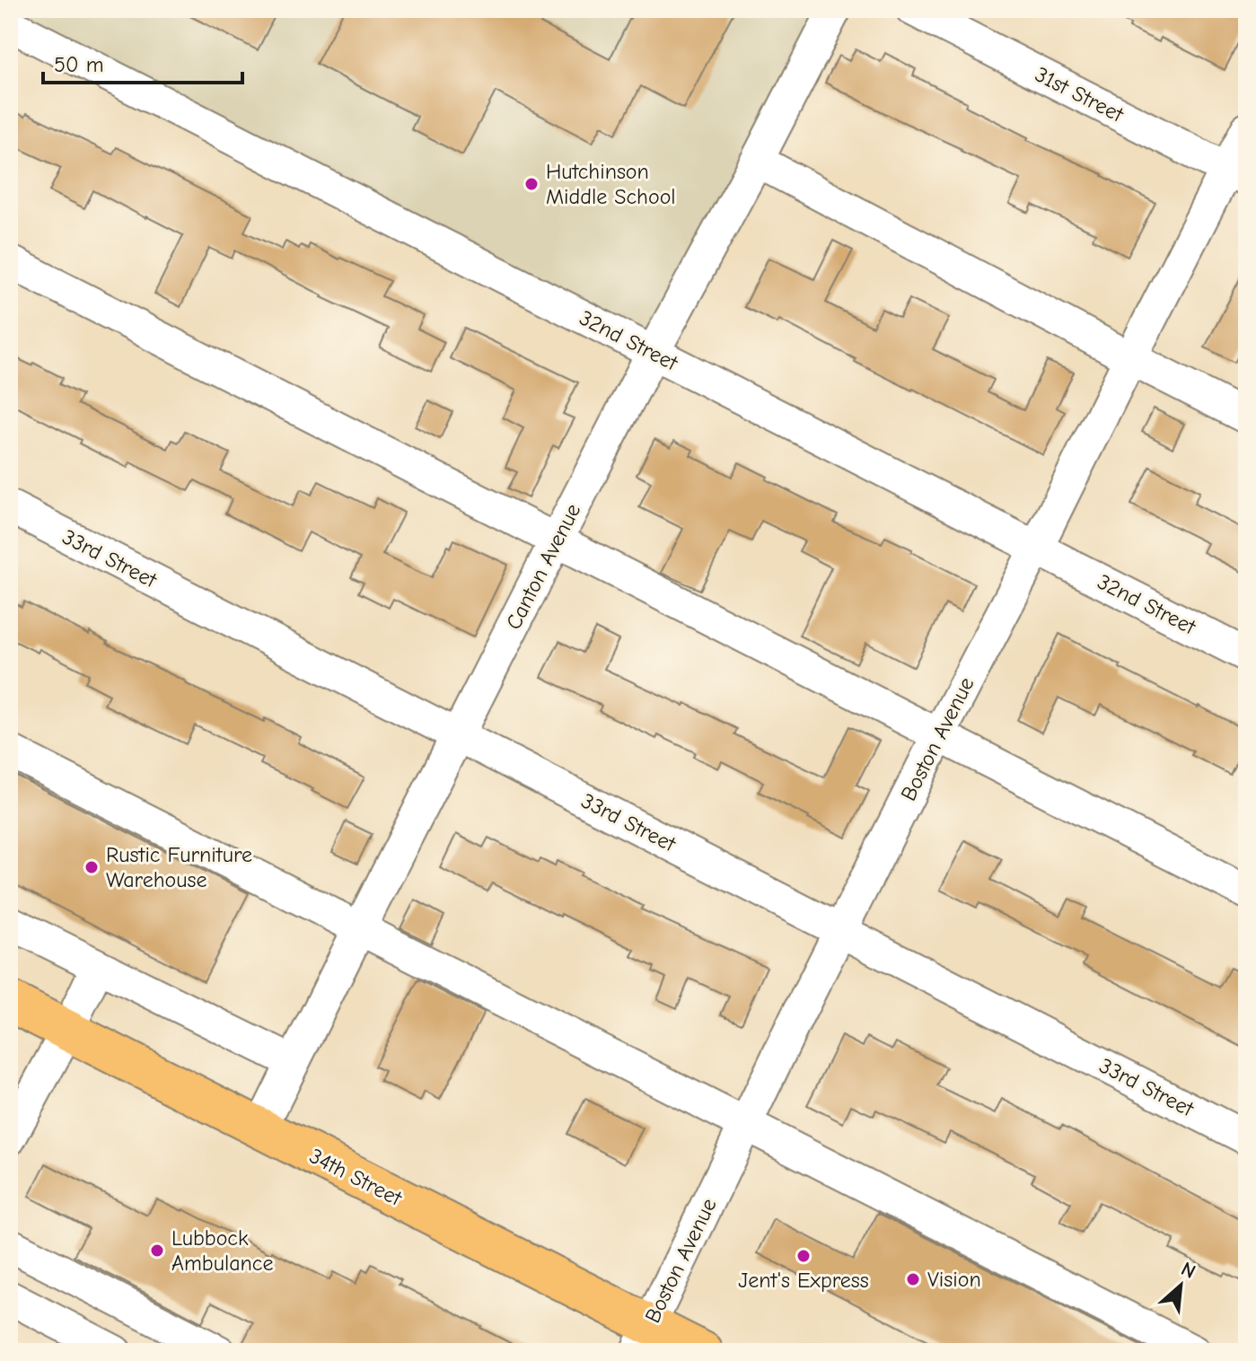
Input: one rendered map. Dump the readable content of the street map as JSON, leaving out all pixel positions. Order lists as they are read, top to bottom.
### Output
{
  "streets": {
    "main road": ["34th Street"],
    "street": [
      "31st Street",
      "32nd Street",
      "33rd Street",
      "Canton Avenue",
      "Boston Avenue"
    ]
  },
  "crossings": [
    ["31st Street", "Boston Avenue"],
    ["32nd Street", "Canton Avenue"],
    ["32nd Street", "Boston Avenue"],
    ["33rd Street", "Canton Avenue"],
    ["33rd Street", "Boston Avenue"],
    ["Canton Avenue", "34th Street"],
    ["Boston Avenue", "34th Street"]
  ],
  "places": [
    "Hutchinson Middle School",
    "Rustic Furniture Warehouse",
    "Lubbock Ambulance",
    "Jent's Express",
    "Vision"
  ],
  "scale_bar": "50 m",
  "north": "top right"
}
